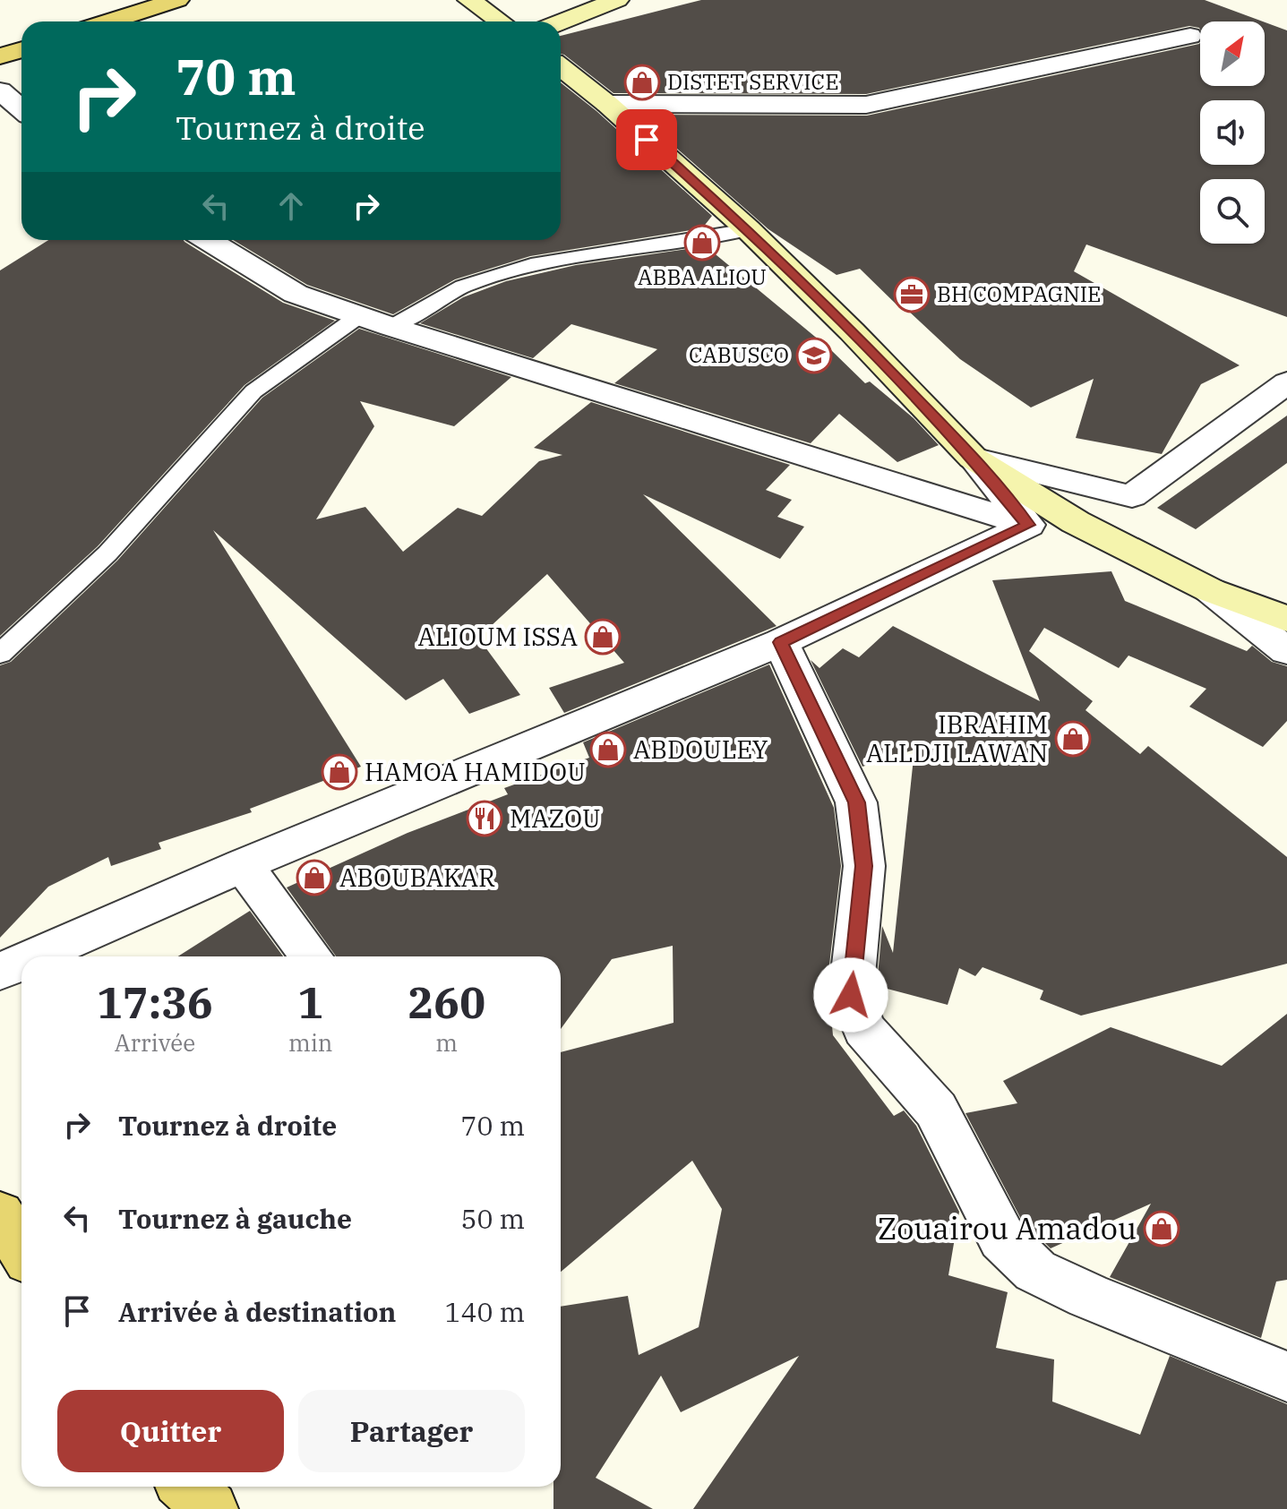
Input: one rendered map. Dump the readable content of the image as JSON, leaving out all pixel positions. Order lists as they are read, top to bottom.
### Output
{
  "places": {
    "shop": [
      "DISTET SERVICE",
      "ABBA ALIOU",
      "ALIOUM ISSA",
      "IBRAHIM ALLDJI LAWAN",
      "ABDOULEY",
      "HAMOA HAMIDOU",
      "ABOUBAKAR",
      "Zouairou Amadou"
    ],
    "office": ["BH COMPAGNIE"],
    "school or university": ["CABUSCO"],
    "restaurant": ["MAZOU"]
  },
  "north": "top right",
  "page": {
    "turn": ["70 m", "Tournez à droite"],
    "eta": [
      "17:36",
      "Arrivée",
      "1",
      "min",
      "260",
      "m"
    ],
    "list": [
      {
        "name": "Tournez à droite",
        "value": "70 m"
      },
      {
        "name": "Tournez à gauche",
        "value": "50 m"
      },
      {
        "name": "Arrivée à destination",
        "value": "140 m"
      }
    ],
    "buttons": ["Quitter", "Partager"]
  }
}
